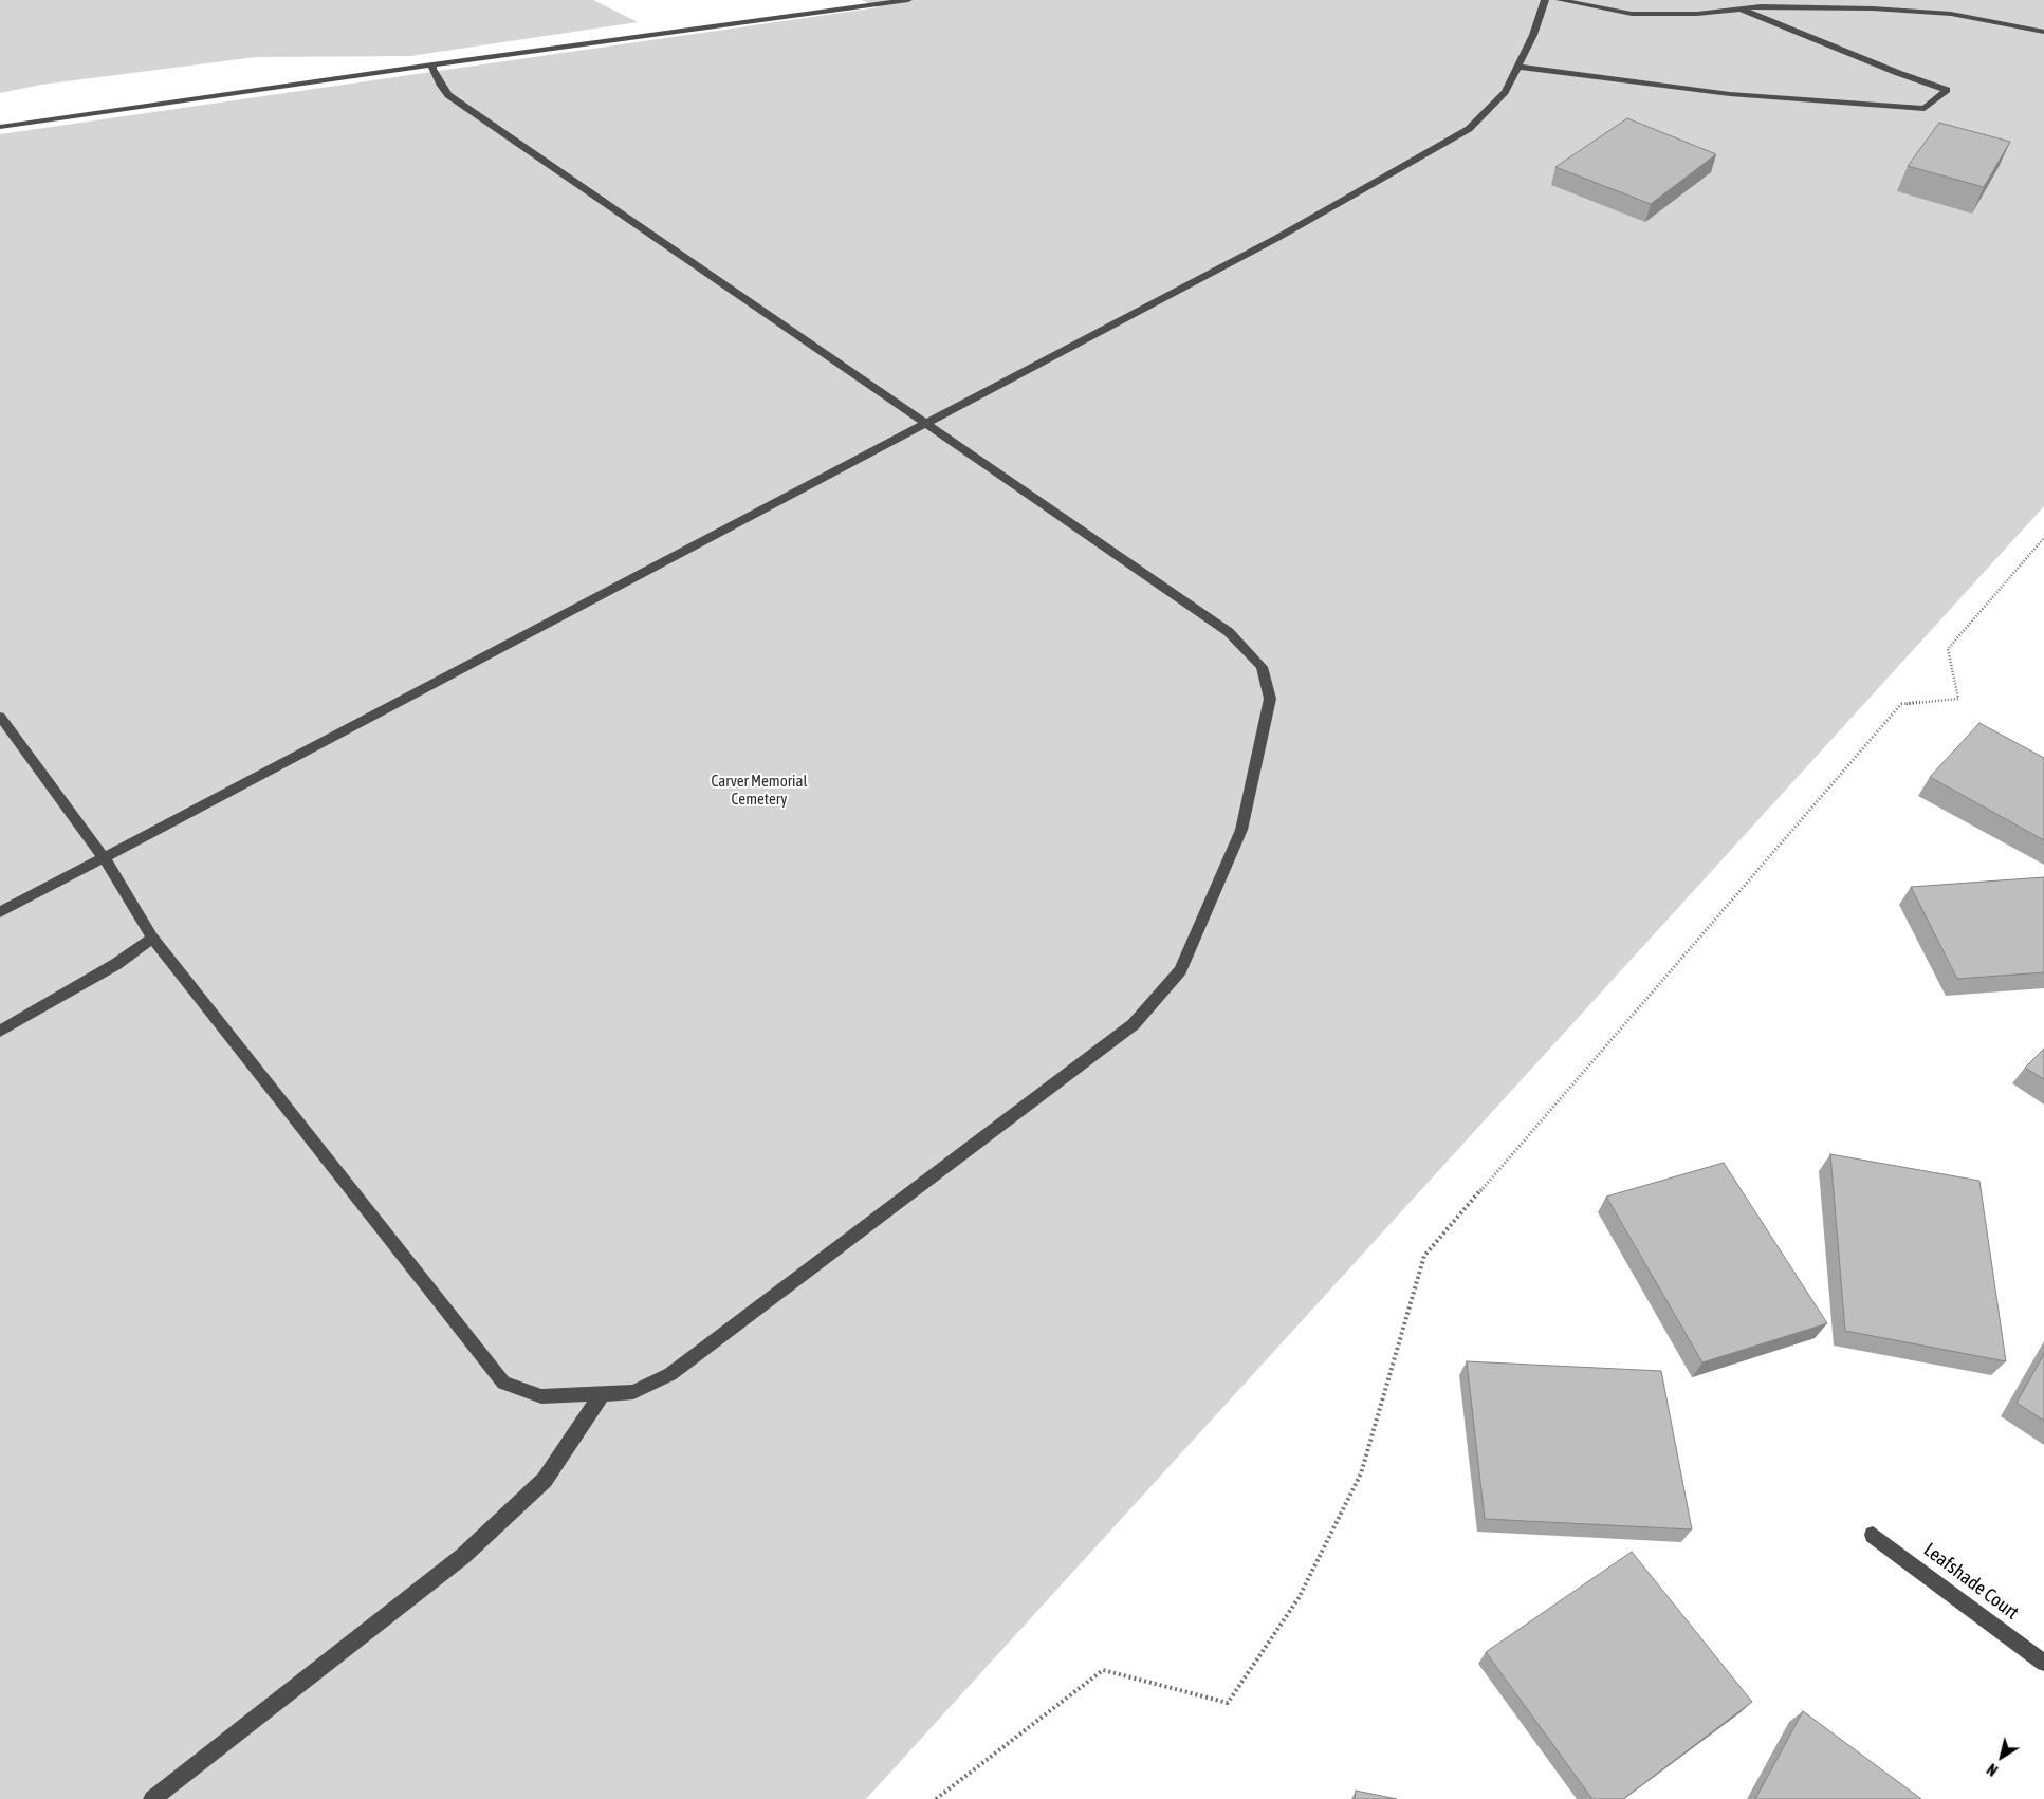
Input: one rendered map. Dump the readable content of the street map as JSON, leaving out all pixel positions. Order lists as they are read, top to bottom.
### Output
{
  "streets": {
    "street": ["Leafshade Court"]
  },
  "parks": ["Carver Memorial Cemetery"],
  "north": "bottom left"
}
